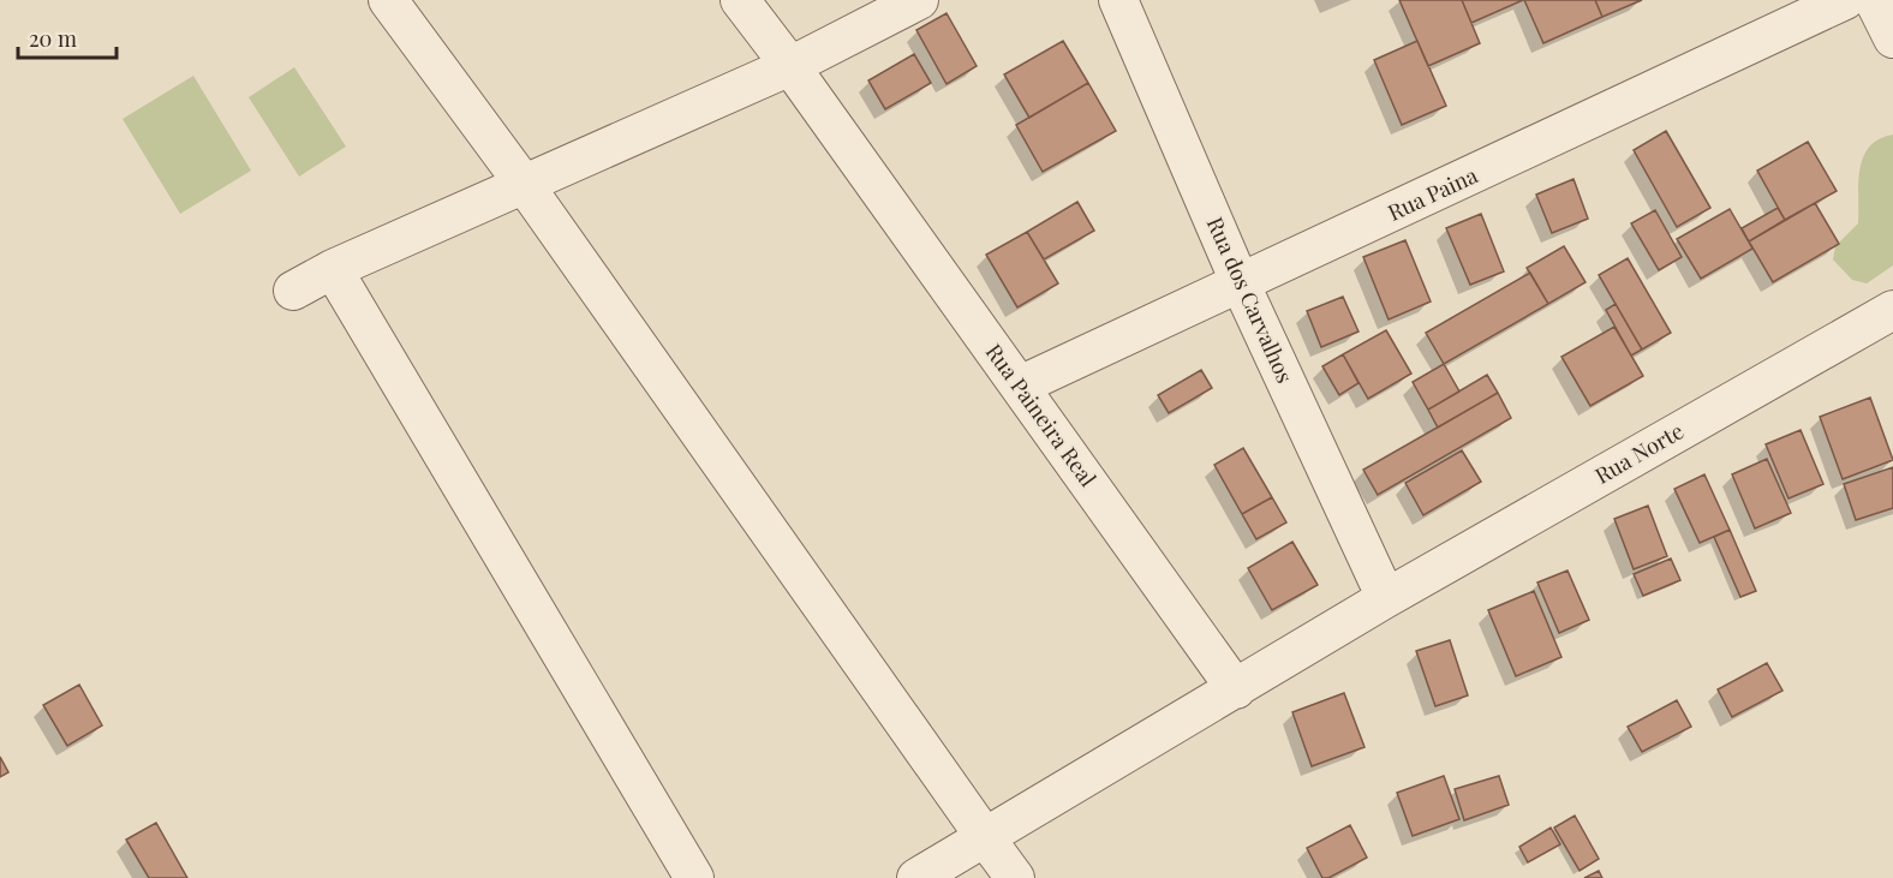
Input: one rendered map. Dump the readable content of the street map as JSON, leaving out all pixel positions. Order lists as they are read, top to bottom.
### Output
{
  "streets": {
    "street": [
      "Rua Paina",
      "Rua dos Carvalhos",
      "Rua Paineira Real",
      "Rua Norte"
    ]
  },
  "crossings": [
    ["Rua Paina", "Rua dos Carvalhos"],
    ["Rua Paina", "Rua Paineira Real"],
    ["Rua dos Carvalhos", "Rua Norte"]
  ],
  "scale_bar": "20 m"
}
